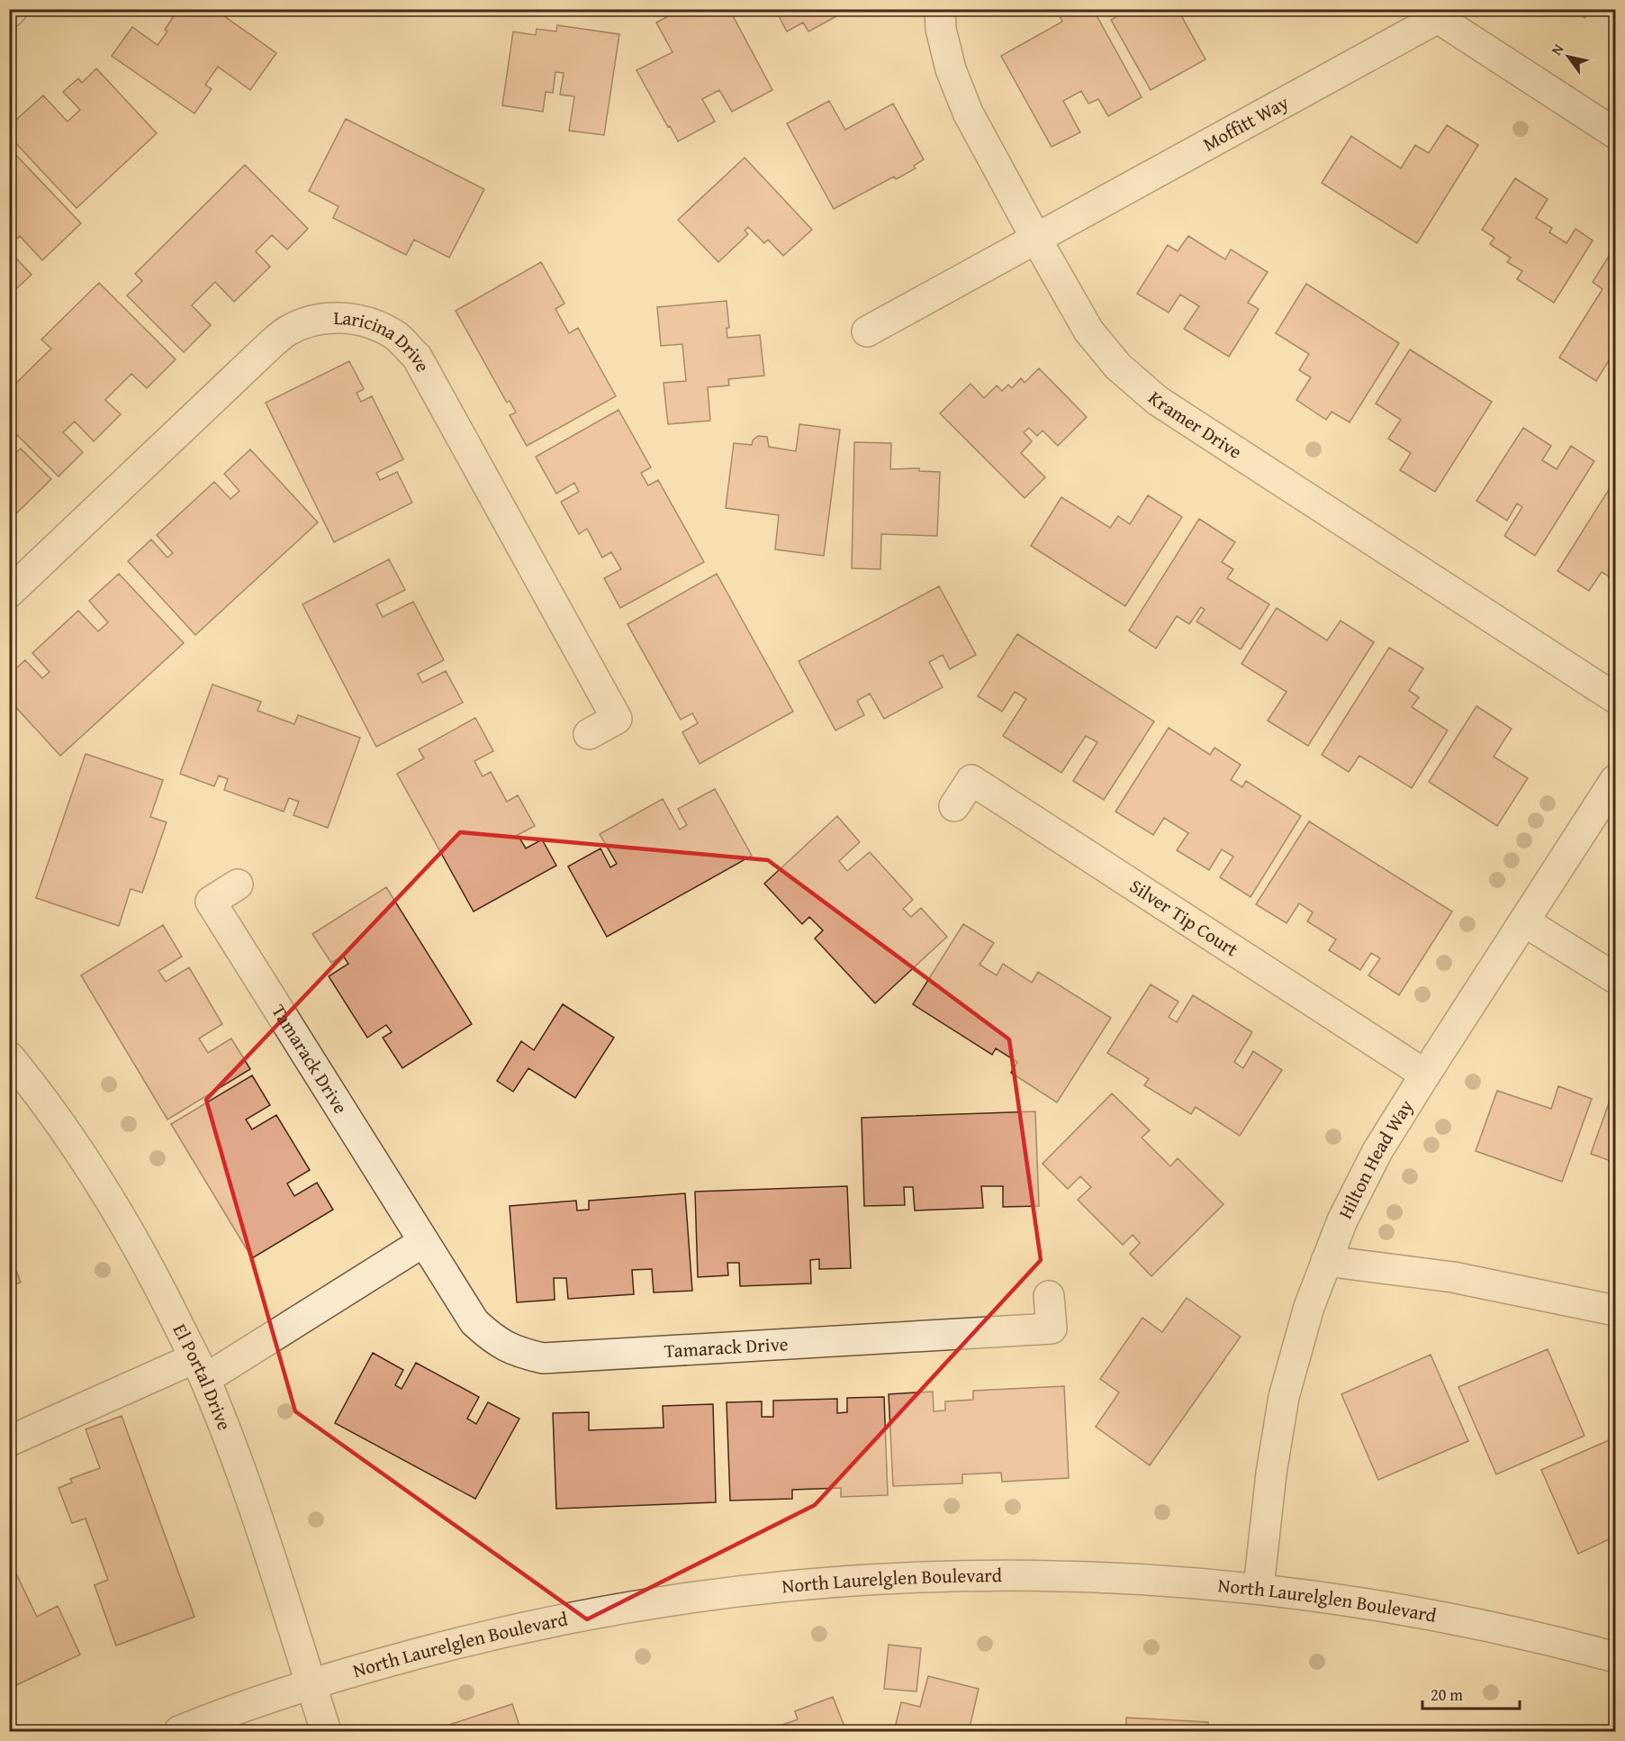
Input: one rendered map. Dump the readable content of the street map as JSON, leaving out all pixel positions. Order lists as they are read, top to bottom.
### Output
{
  "streets": {
    "street": [
      "Moffitt Way",
      "Laricina Drive",
      "Kramer Drive",
      "Silver Tip Court",
      "Tamarack Drive",
      "Hilton Head Way",
      "El Portal Drive",
      "North Laurelglen Boulevard"
    ]
  },
  "crossings": [
    ["Moffitt Way", "Kramer Drive"],
    ["Silver Tip Court", "Hilton Head Way"],
    ["Hilton Head Way", "North Laurelglen Boulevard"],
    ["El Portal Drive", "North Laurelglen Boulevard"]
  ],
  "scale_bar": "20 m",
  "north": "top left"
}
